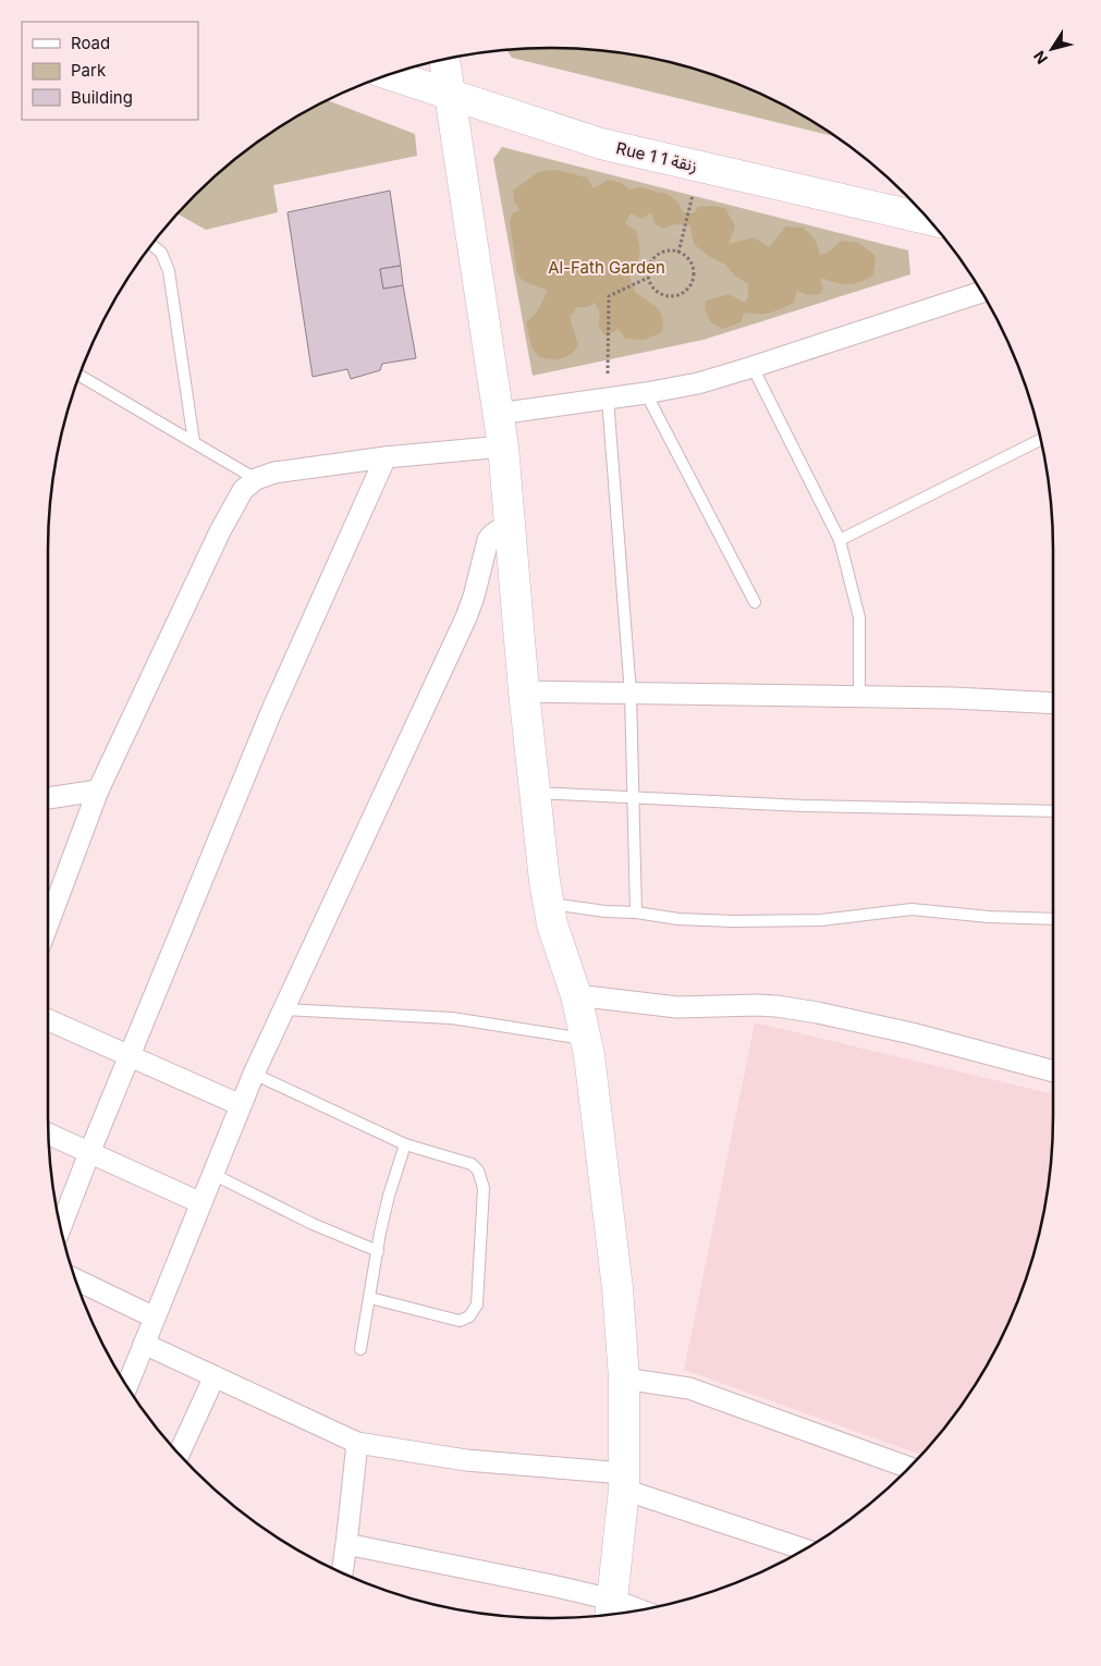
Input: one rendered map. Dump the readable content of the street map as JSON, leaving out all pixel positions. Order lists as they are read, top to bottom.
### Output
{
  "streets": {
    "street": ["Rue 1 زنقة 1"]
  },
  "parks": ["Al-Fath Garden"],
  "legend": ["Road", "Park", "Building"],
  "north": "bottom left"
}
